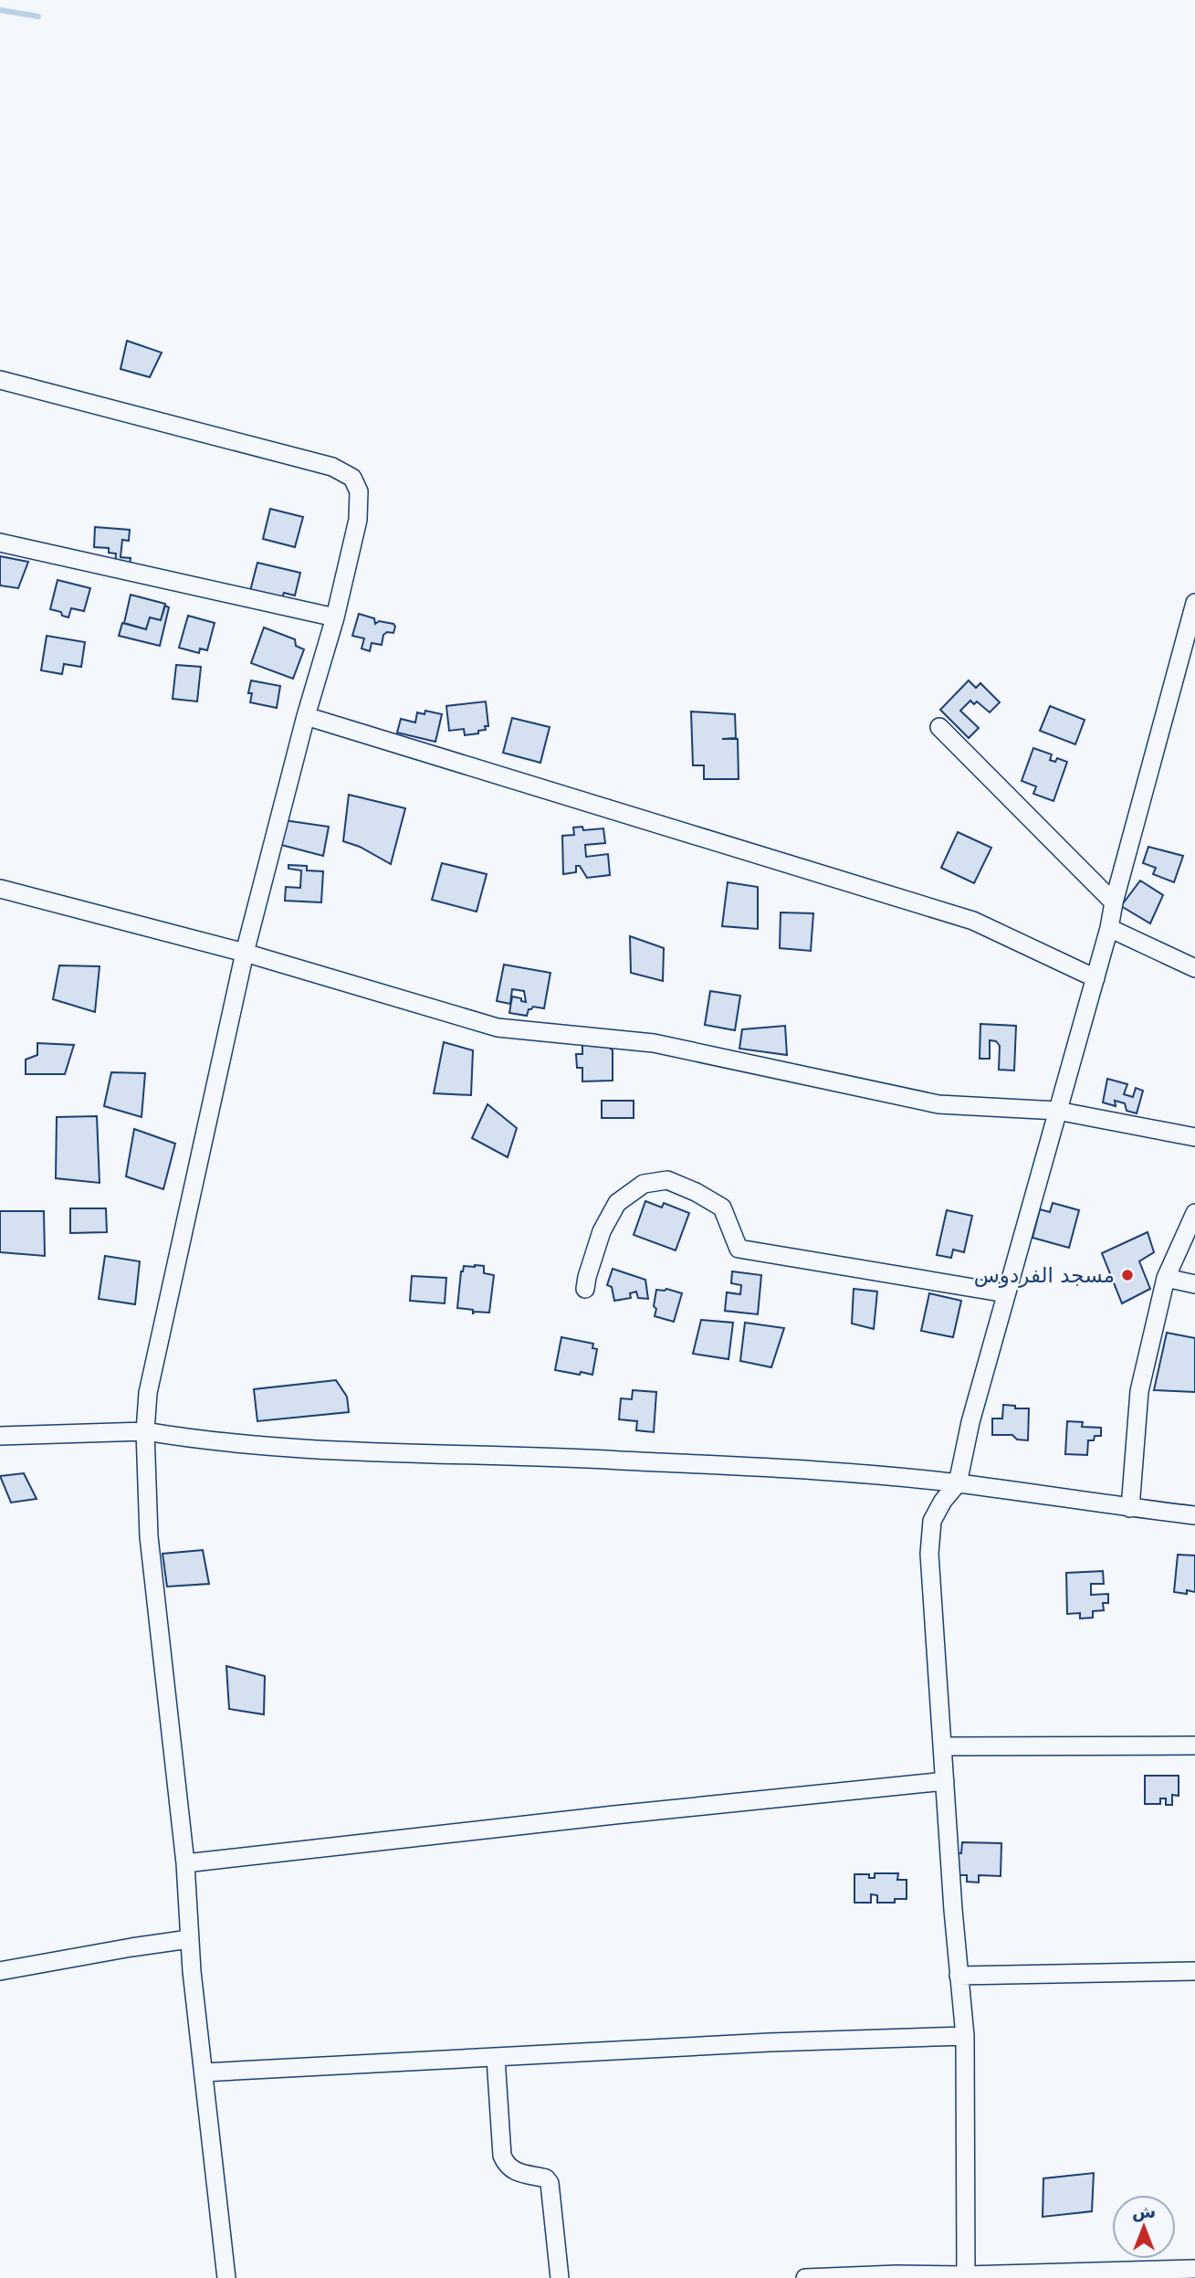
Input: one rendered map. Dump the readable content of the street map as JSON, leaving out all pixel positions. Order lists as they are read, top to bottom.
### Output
{
  "places": ["مسجد الفردوس"],
  "north": "top"
}
